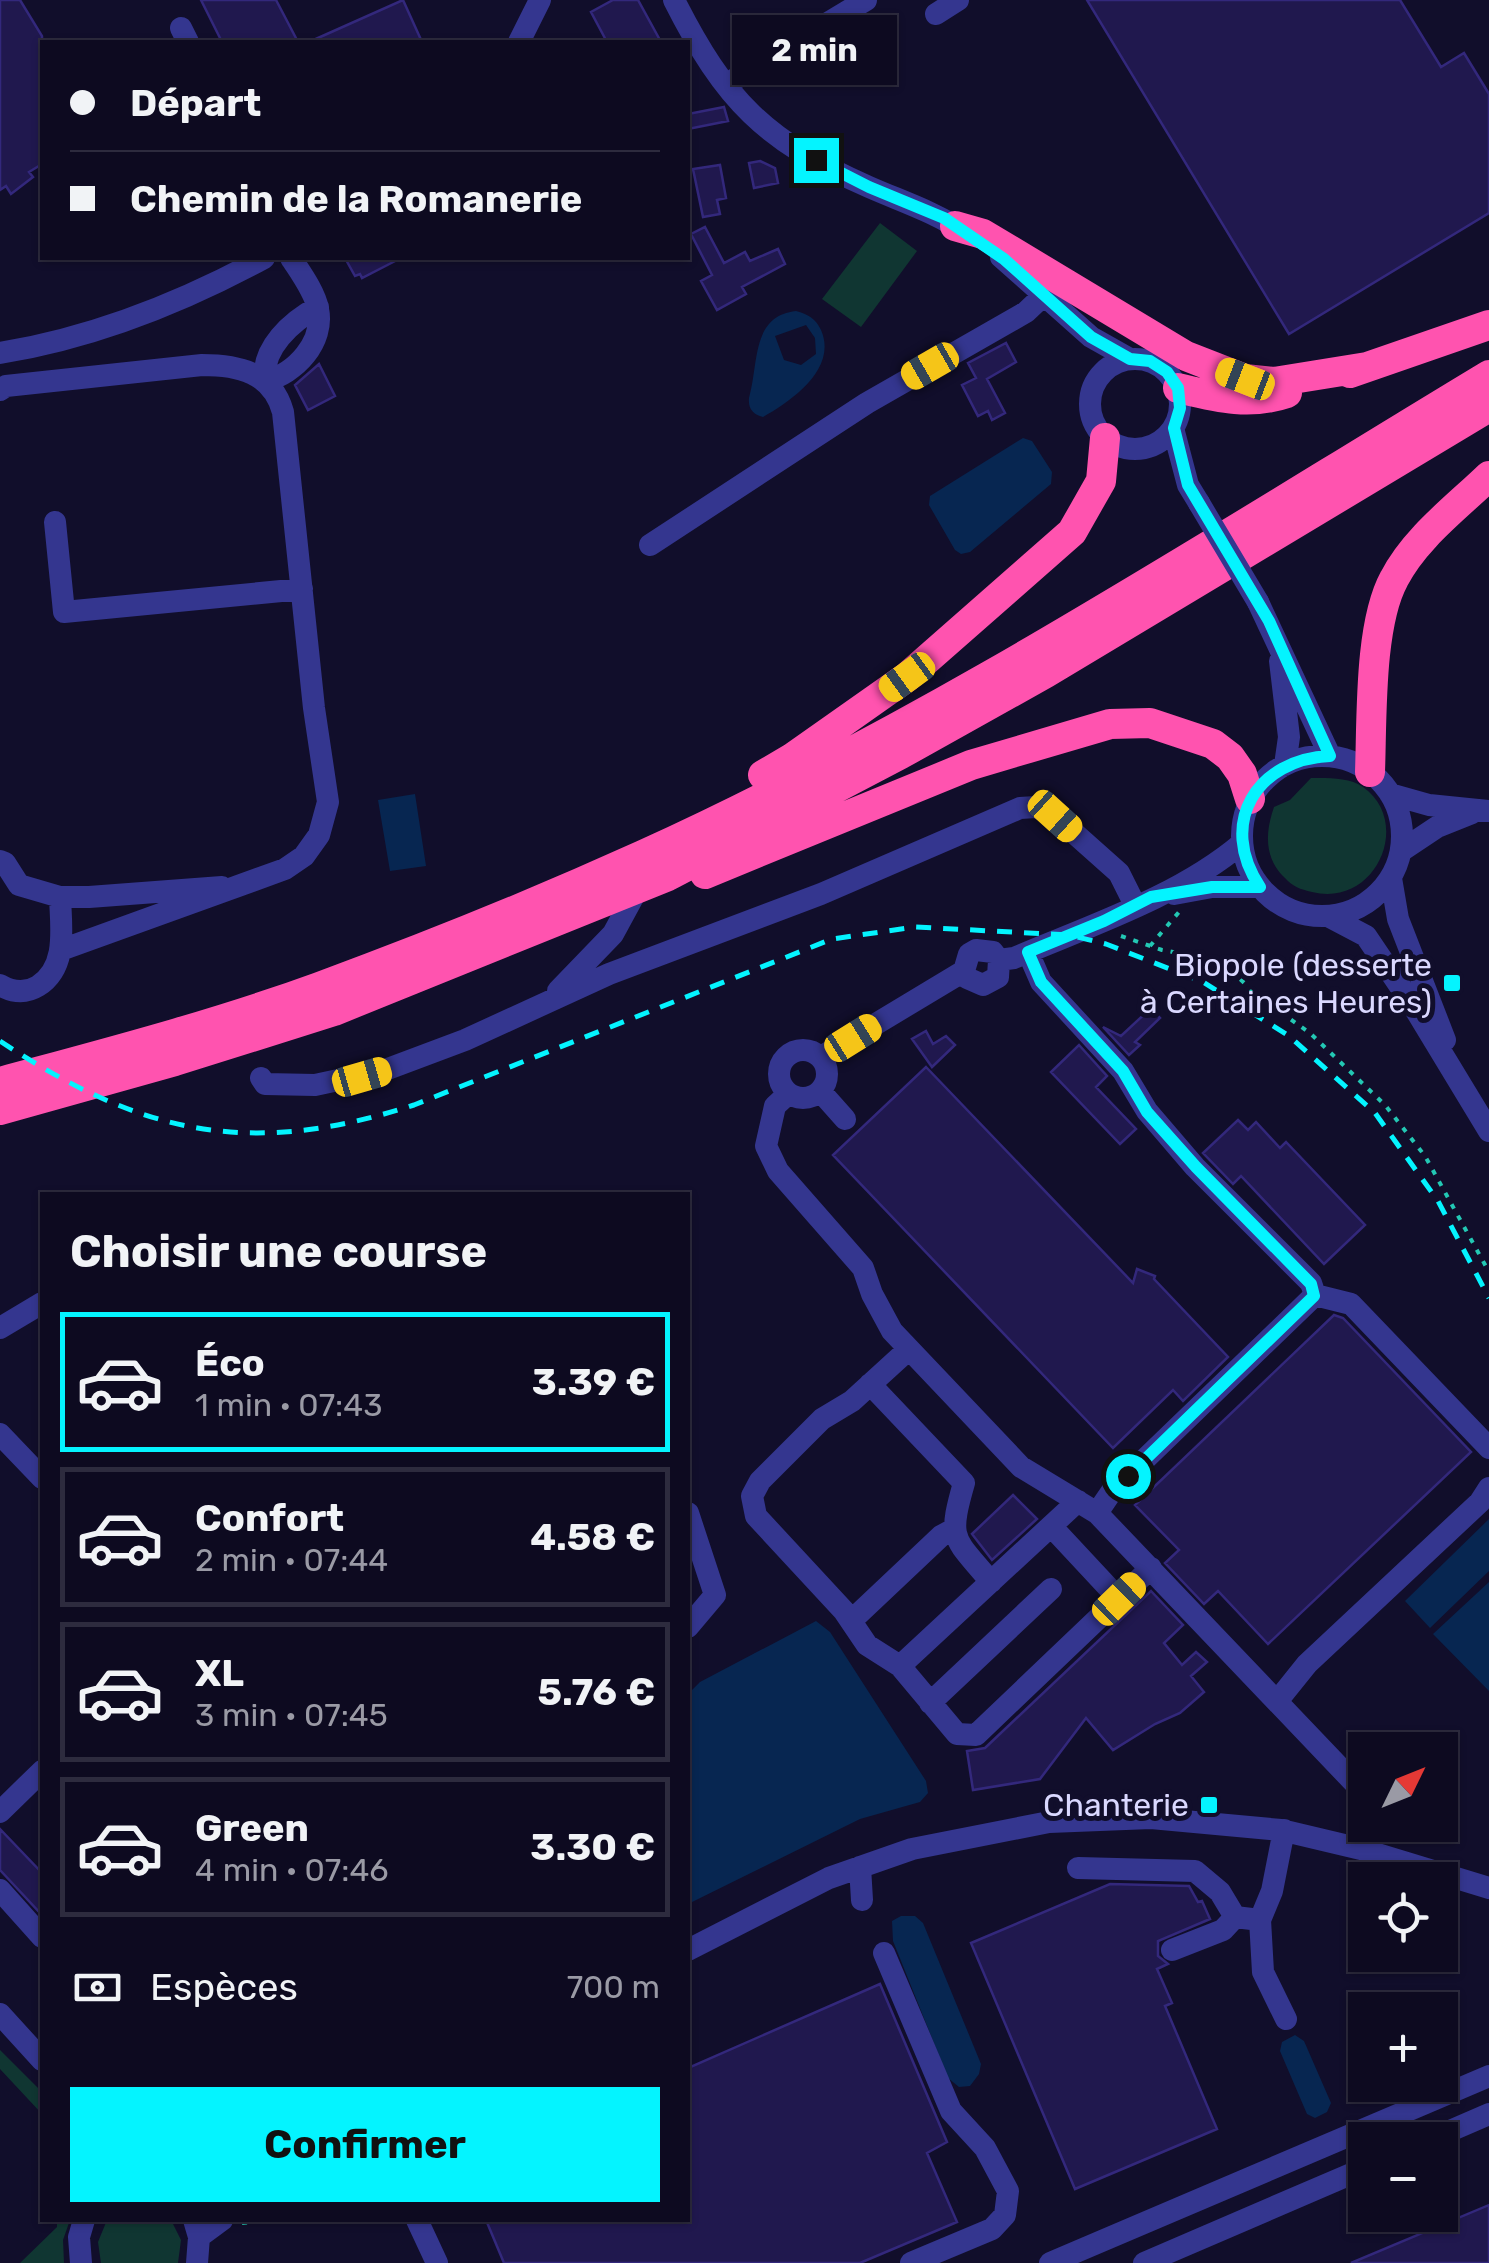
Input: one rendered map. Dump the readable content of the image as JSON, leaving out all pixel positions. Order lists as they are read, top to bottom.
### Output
{
  "places": {
    "transit": ["Biopole (desserte à Certaines Heures)", "Chanterie"]
  },
  "north": "top right",
  "page": {
    "bubble": "2 min",
    "banner": ["Départ", "Chemin de la Romanerie"],
    "heading": "Choisir une course",
    "list": [
      {
        "name": "Éco",
        "note": "1 min · 07:43",
        "value": "3.39 €"
      },
      {
        "name": "Confort",
        "note": "2 min · 07:44",
        "value": "4.58 €"
      },
      {
        "name": "XL",
        "note": "3 min · 07:45",
        "value": "5.76 €"
      },
      {
        "name": "Green",
        "note": "4 min · 07:46",
        "value": "3.30 €"
      }
    ],
    "map_buttons": ["+", "−"],
    "pay": ["Espèces", "700 m"],
    "buttons": "Confirmer"
  }
}
